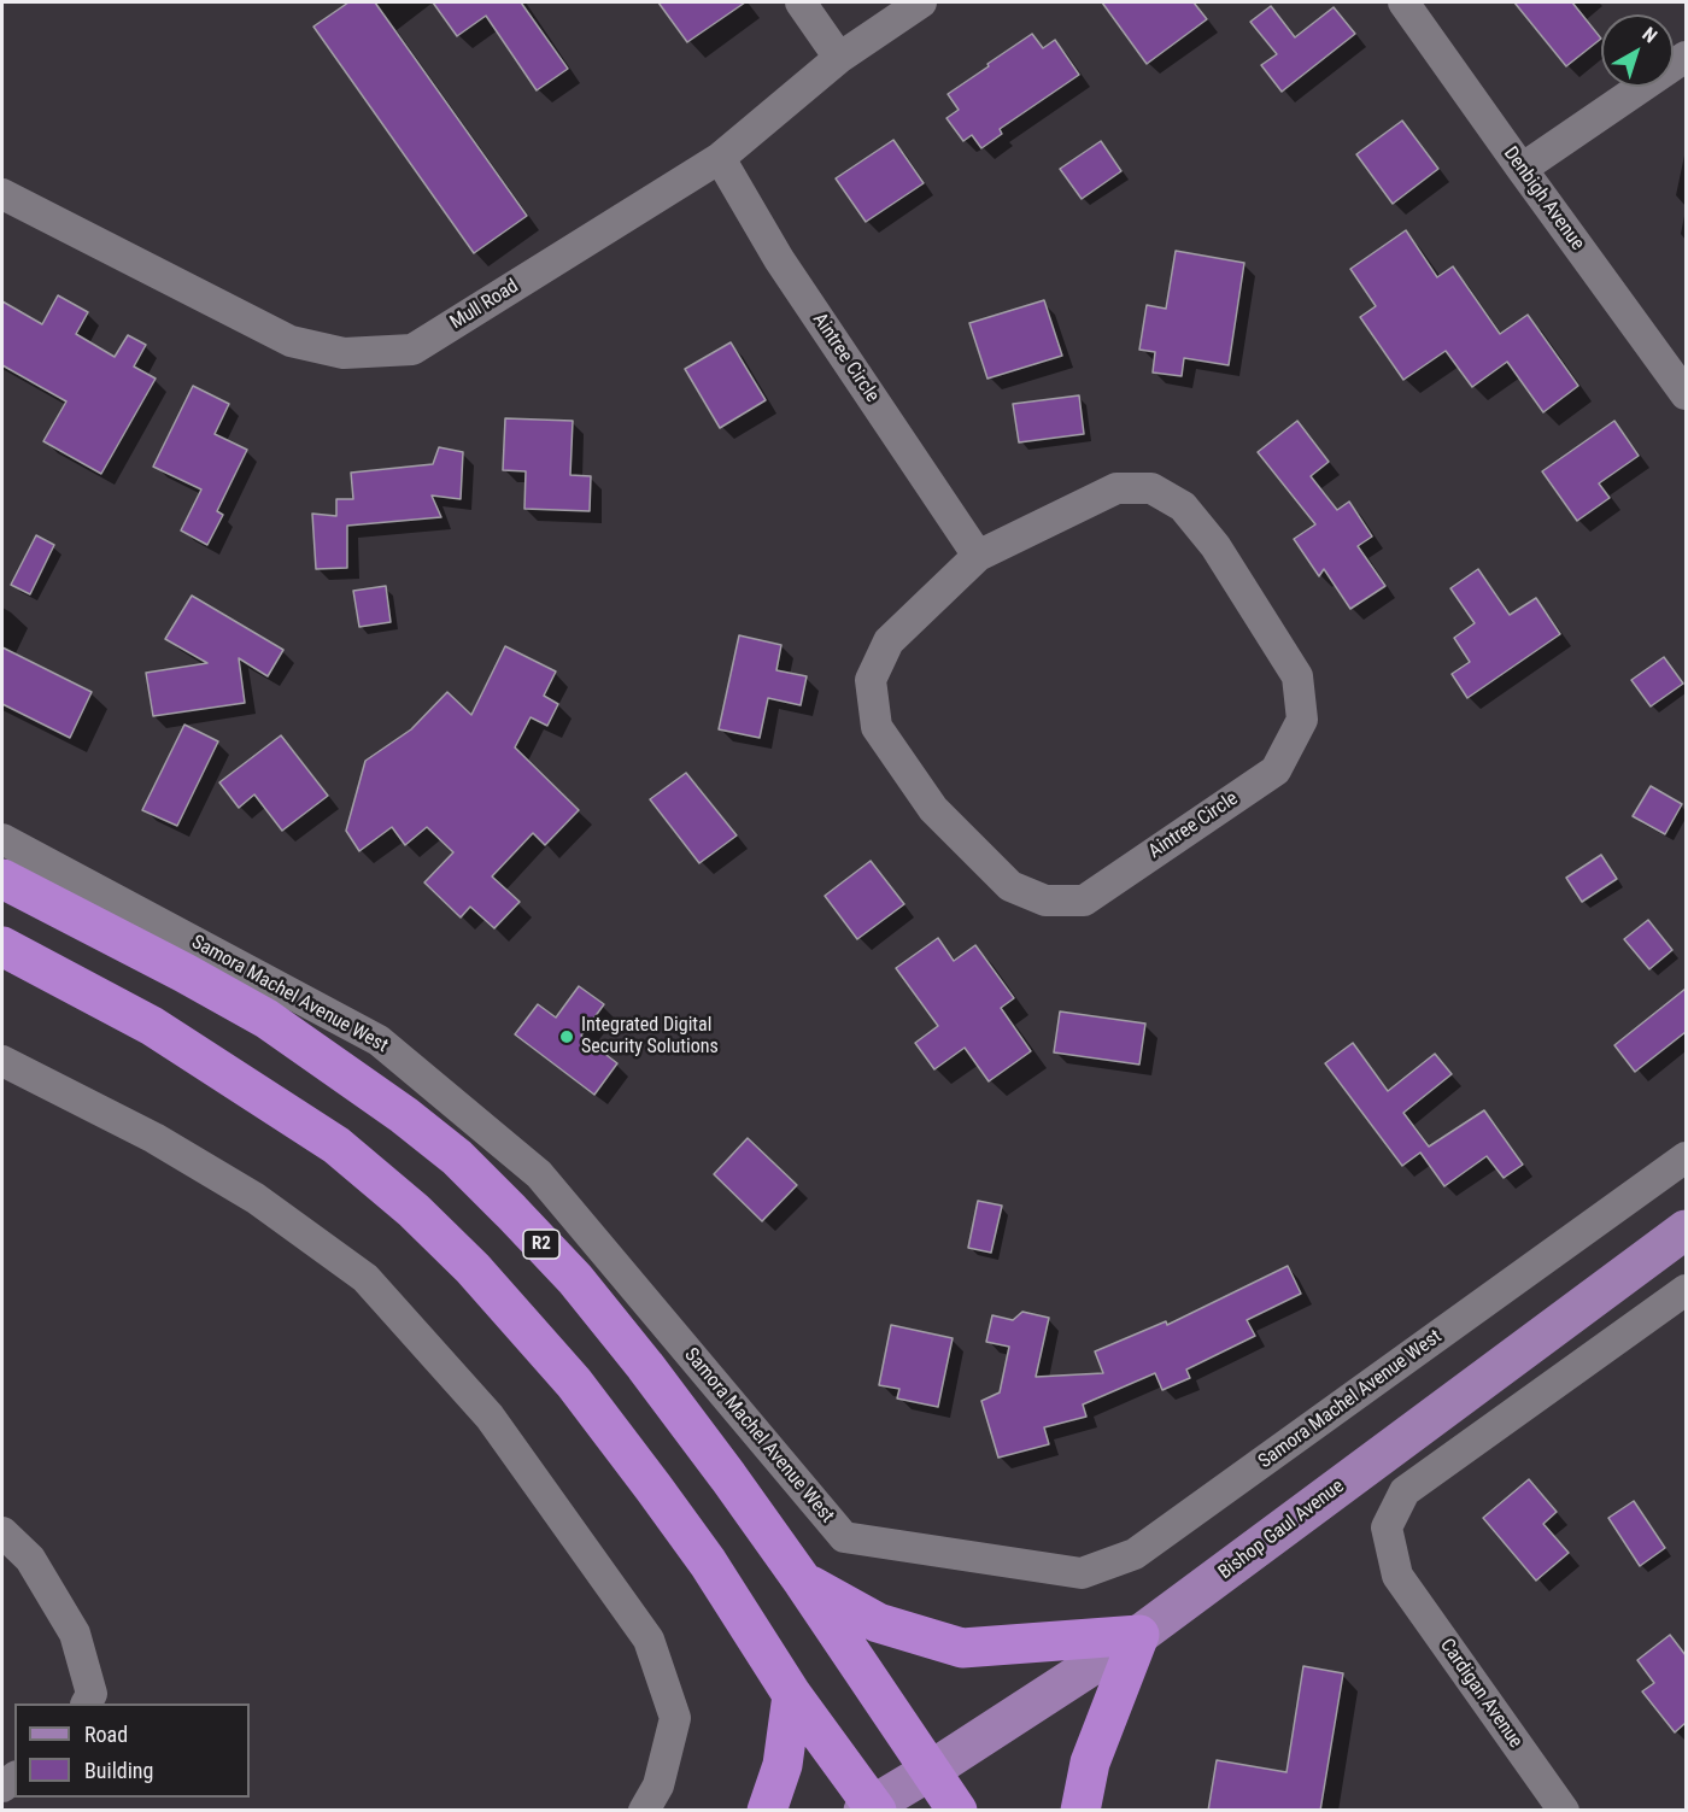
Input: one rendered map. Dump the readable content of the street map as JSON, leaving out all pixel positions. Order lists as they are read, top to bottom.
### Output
{
  "streets": {
    "highway": ["Samora Machel Avenue West", "R2"],
    "main road": ["Bishop Gaul Avenue"],
    "street": [
      "Denbigh Avenue",
      "Mull Road",
      "Aintree Circle",
      "Cardigan Avenue"
    ]
  },
  "crossings": [
    ["Mull Road", "Aintree Circle"],
    ["Samora Machel Avenue West", "R2"],
    ["Samora Machel Avenue West", "Bishop Gaul Avenue"],
    ["R2", "Bishop Gaul Avenue"]
  ],
  "places": ["Integrated Digital Security Solutions"],
  "legend": ["Road", "Building"],
  "north": "top right"
}
